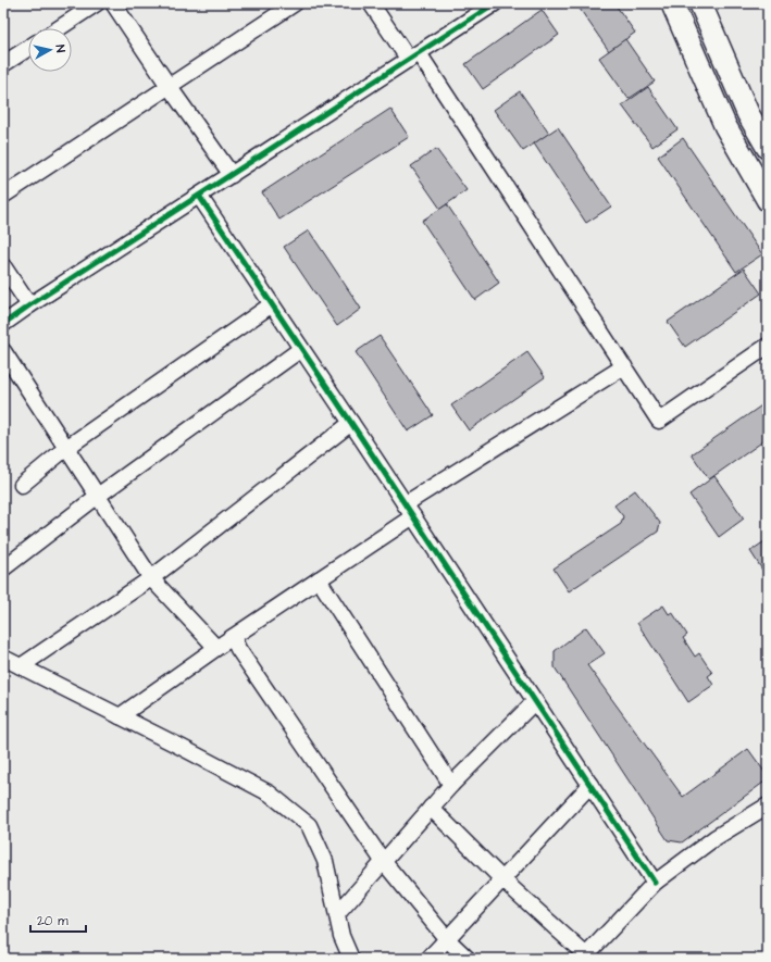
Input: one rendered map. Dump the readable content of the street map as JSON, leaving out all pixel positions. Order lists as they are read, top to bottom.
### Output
{
  "scale_bar": "20 m",
  "north": "right"
}
